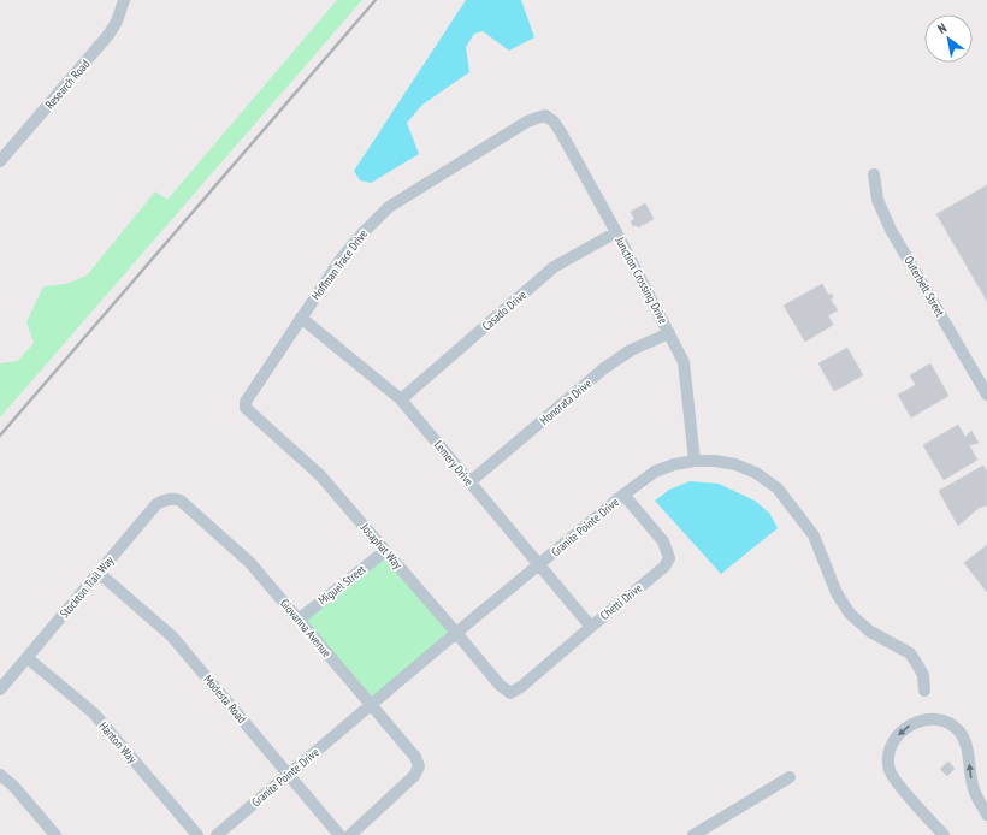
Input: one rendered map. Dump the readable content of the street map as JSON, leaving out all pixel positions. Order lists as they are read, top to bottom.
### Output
{
  "streets": {
    "street": [
      "Research Road",
      "Hoffman Trace Drive",
      "Junction Crossing Drive",
      "Outerbelt Street",
      "Casado Drive",
      "Honorata Drive",
      "Lemery Drive",
      "Granite Pointe Drive",
      "Josaphat Way",
      "Miguel Street",
      "Stockton Trail Way",
      "Chetti Drive",
      "Giovanna Avenue",
      "Modesta Road",
      "Hanton Way"
    ]
  },
  "crossings": [
    ["Hoffman Trace Drive", "Junction Crossing Drive"],
    ["Hoffman Trace Drive", "Lemery Drive"],
    ["Hoffman Trace Drive", "Josaphat Way"],
    ["Junction Crossing Drive", "Casado Drive"],
    ["Junction Crossing Drive", "Honorata Drive"],
    ["Junction Crossing Drive", "Granite Pointe Drive"],
    ["Casado Drive", "Lemery Drive"],
    ["Honorata Drive", "Lemery Drive"],
    ["Lemery Drive", "Granite Pointe Drive"],
    ["Lemery Drive", "Chetti Drive"],
    ["Granite Pointe Drive", "Josaphat Way"],
    ["Granite Pointe Drive", "Chetti Drive"],
    ["Granite Pointe Drive", "Giovanna Avenue"],
    ["Granite Pointe Drive", "Modesta Road"],
    ["Josaphat Way", "Miguel Street"],
    ["Josaphat Way", "Chetti Drive"],
    ["Miguel Street", "Giovanna Avenue"],
    ["Stockton Trail Way", "Giovanna Avenue"],
    ["Stockton Trail Way", "Modesta Road"],
    ["Stockton Trail Way", "Hanton Way"]
  ],
  "north": "top left"
}
